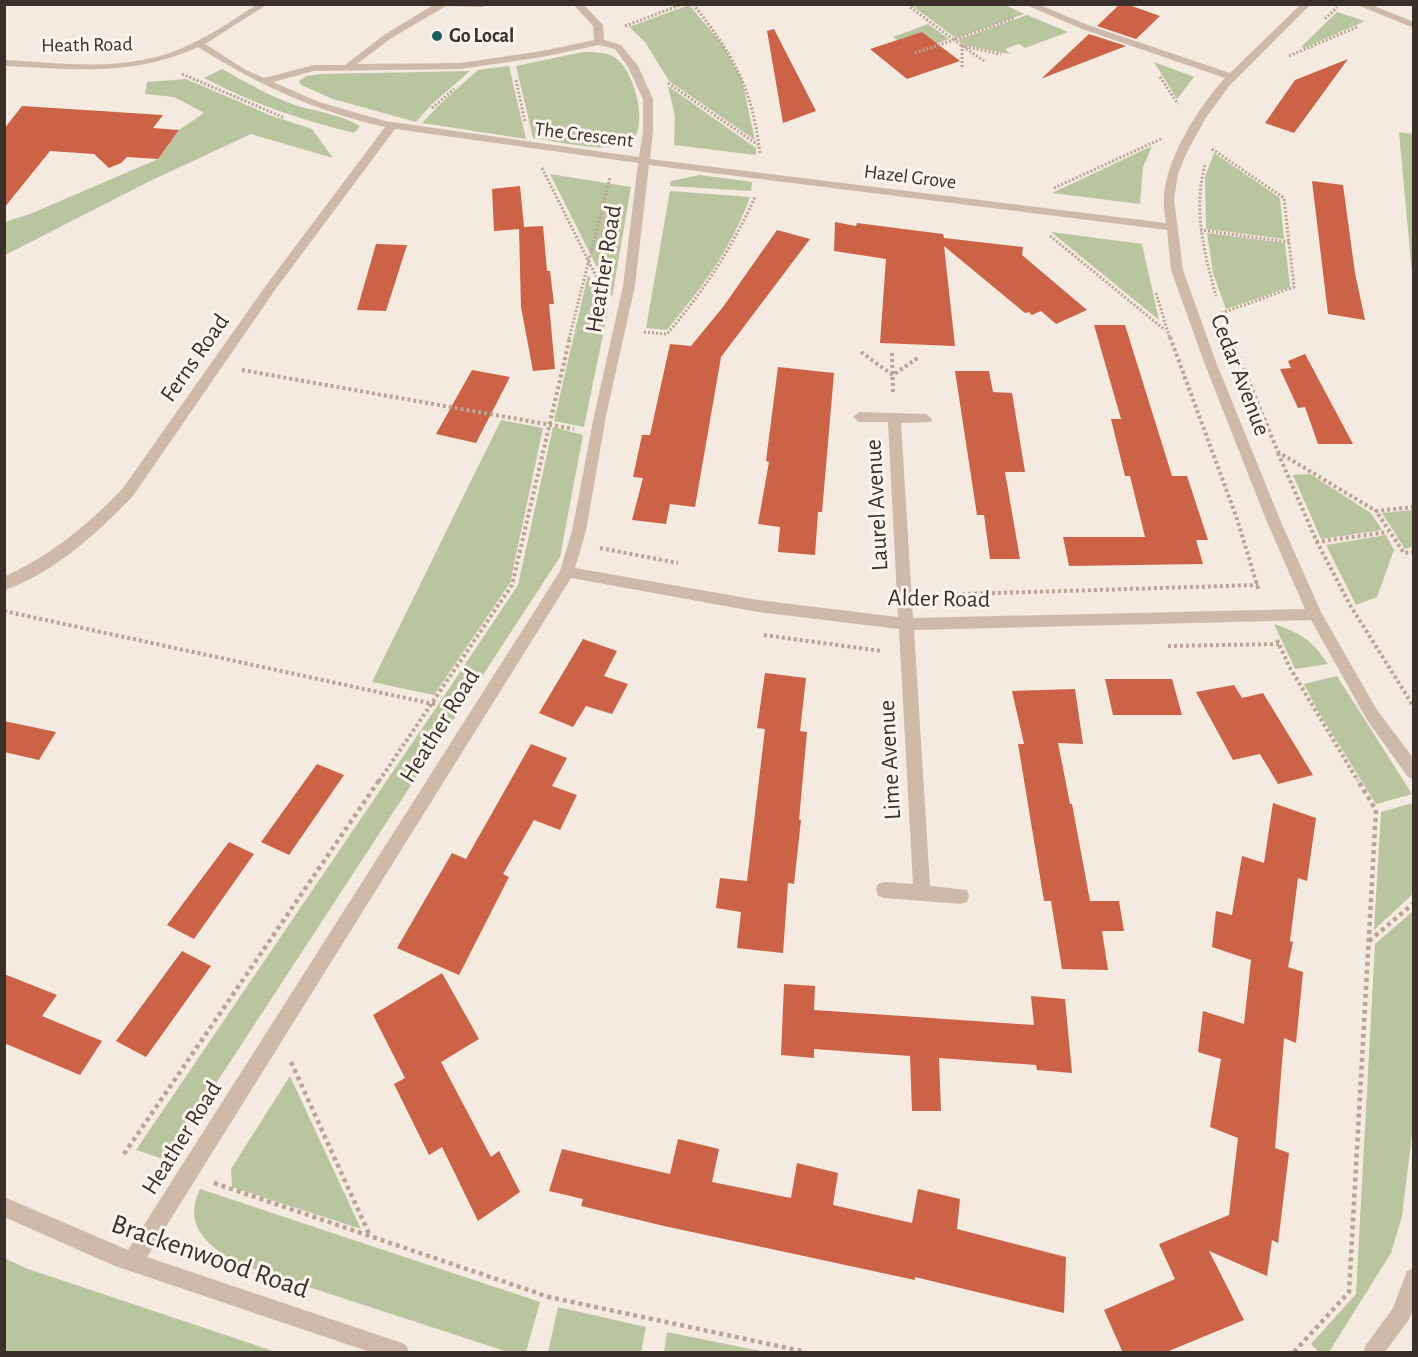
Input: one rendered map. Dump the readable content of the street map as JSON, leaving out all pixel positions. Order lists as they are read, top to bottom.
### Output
{
  "streets": {
    "street": [
      "Heath Road",
      "The Crescent",
      "Hazel Grove",
      "Heather Road",
      "Ferns Road",
      "Cedar Avenue",
      "Laurel Avenue",
      "Alder Road",
      "Lime Avenue",
      "Brackenwood Road"
    ]
  },
  "crossings": [
    ["Heath Road", "The Crescent"],
    ["The Crescent", "Hazel Grove"],
    ["The Crescent", "Heather Road"],
    ["The Crescent", "Ferns Road"],
    ["Hazel Grove", "Heather Road"],
    ["Hazel Grove", "Cedar Avenue"],
    ["Heather Road", "Alder Road"],
    ["Heather Road", "Brackenwood Road"],
    ["Cedar Avenue", "Alder Road"],
    ["Laurel Avenue", "Alder Road"],
    ["Laurel Avenue", "Lime Avenue"],
    ["Alder Road", "Lime Avenue"]
  ],
  "places": ["Go Local"]
}
